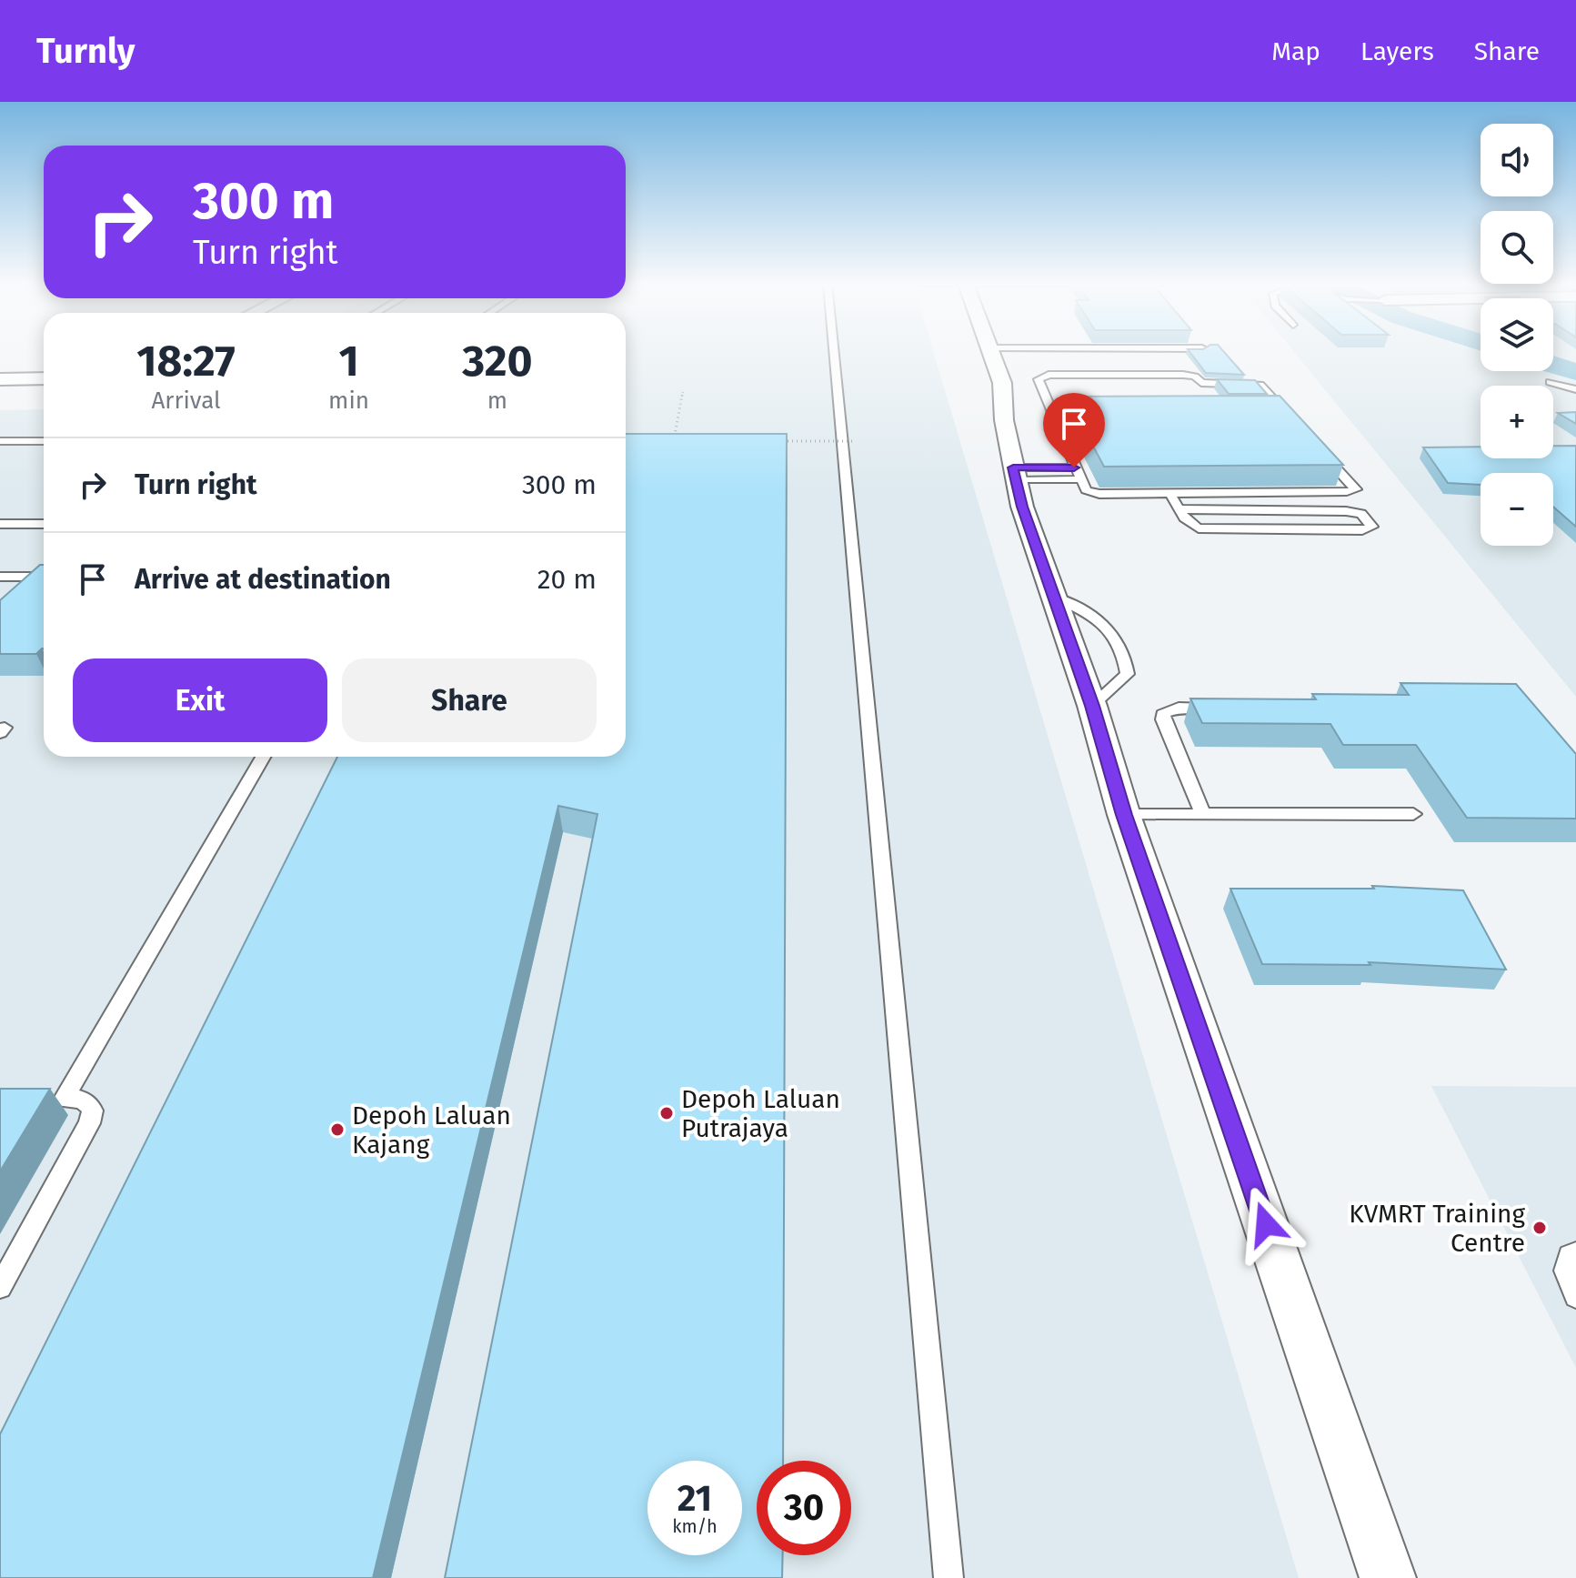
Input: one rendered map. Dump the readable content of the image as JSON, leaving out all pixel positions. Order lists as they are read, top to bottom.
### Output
{
  "places": ["Depoh Laluan Putrajaya", "Depoh Laluan Kajang", "KVMRT Training Centre"],
  "page": {
    "header": "Turnly",
    "nav": ["Map", "Layers", "Share"],
    "map_buttons": ["+", "−"],
    "turn": ["300 m", "Turn right"],
    "eta": [
      "18:27",
      "Arrival",
      "1",
      "min",
      "320",
      "m"
    ],
    "list": [
      {
        "name": "Turn right",
        "value": "300 m"
      },
      {
        "name": "Arrive at destination",
        "value": "20 m"
      }
    ],
    "buttons": ["Exit", "Share"],
    "speed": "21 km/h",
    "limit": "30"
  }
}
